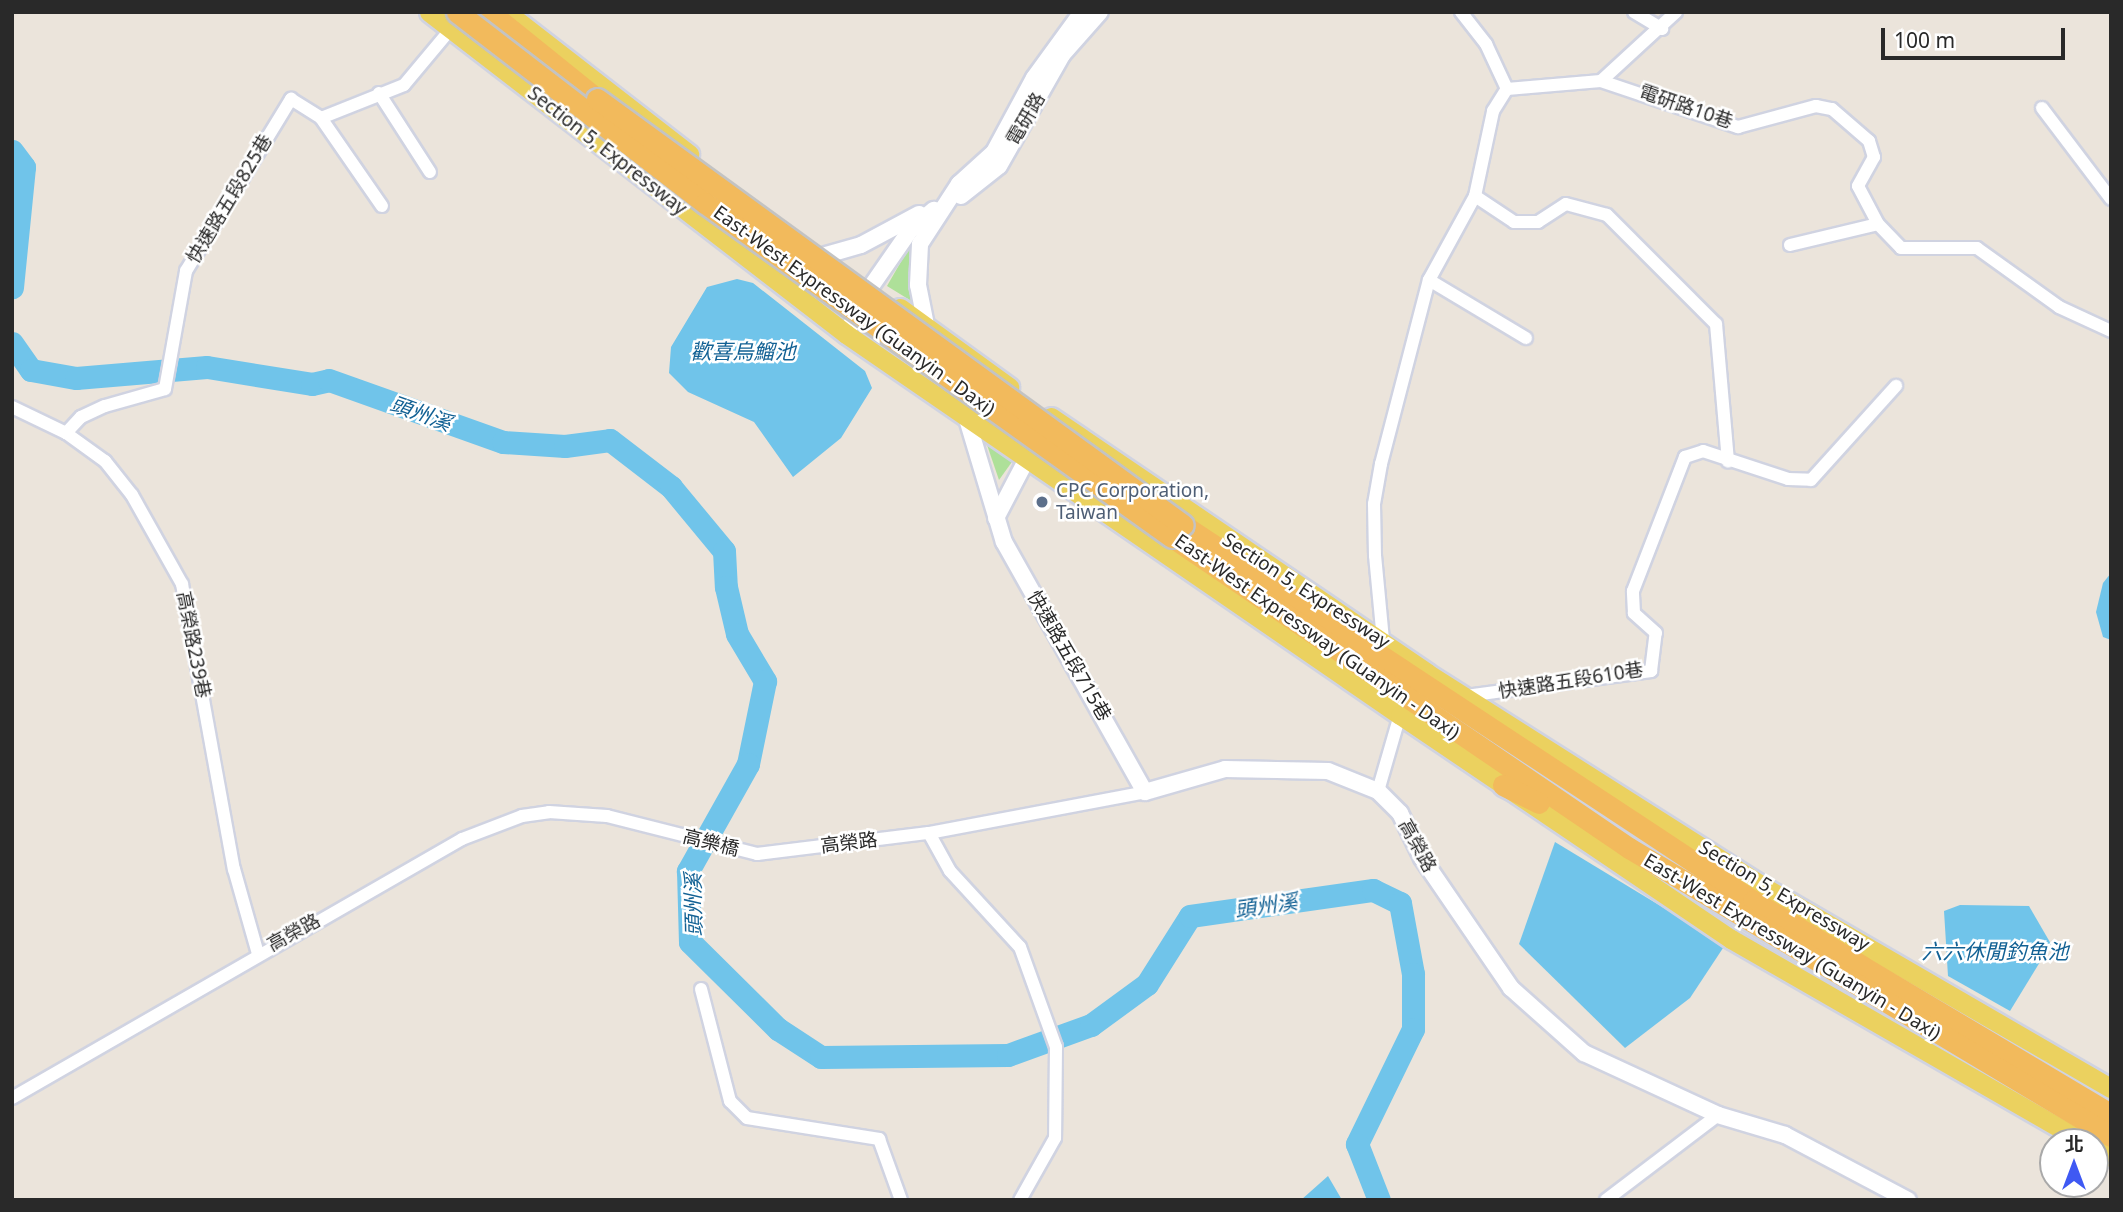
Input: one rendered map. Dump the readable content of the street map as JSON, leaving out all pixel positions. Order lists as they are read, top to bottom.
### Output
{
  "streets": {
    "highway": ["East-West Expressway (Guanyin - Daxi)"],
    "main road": ["Section 5, Expressway"],
    "street": [
      "電研路10巷",
      "電研路",
      "快速路五段825巷",
      "高榮路239巷",
      "快速路五段715巷",
      "快速路五段610巷",
      "高樂橋",
      "高榮路"
    ]
  },
  "crossings": [
    ["Section 5, Expressway", "East-West Expressway (Guanyin - Daxi)"],
    ["Section 5, Expressway", "快速路五段715巷"],
    ["Section 5, Expressway", "快速路五段610巷"],
    ["快速路五段825巷", "高榮路239巷"],
    ["高榮路239巷", "高榮路"],
    ["快速路五段715巷", "高榮路"],
    ["高樂橋", "高榮路"]
  ],
  "water": ["歡喜烏鰡池", "頭州溪", "六六休閒釣魚池"],
  "places": ["CPC Corporation, Taiwan"],
  "scale_bar": "100 m",
  "north": "top"
}
